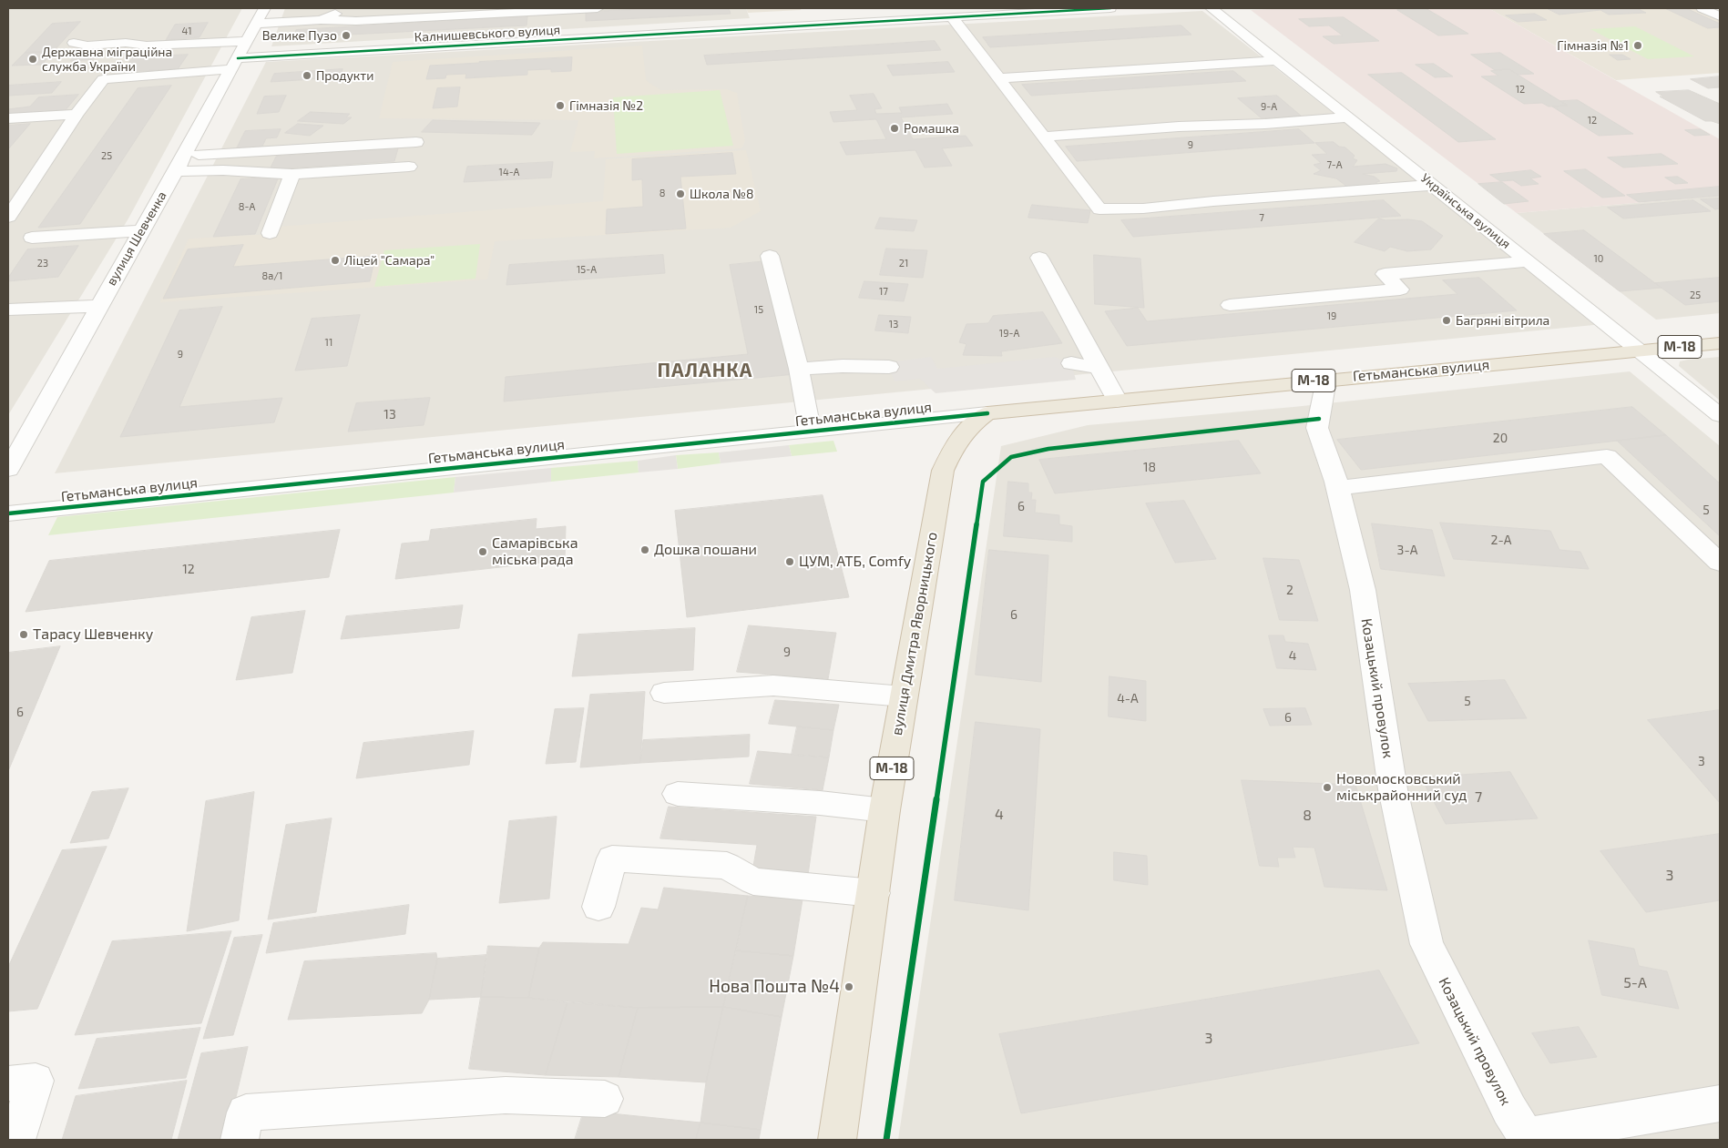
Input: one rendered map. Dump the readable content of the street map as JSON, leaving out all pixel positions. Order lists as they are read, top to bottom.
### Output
{
  "streets": {
    "highway": ["М-18", "Гетьманська вулиця", "вулиця Дмитра Яворницького"],
    "street": [
      "Калнишевського вулиця",
      "Українська вулиця",
      "вулиця Шевченка",
      "Козацький провулок"
    ]
  },
  "crossings": [
    ["Калнишевського вулиця", "вулиця Шевченка"],
    ["Українська вулиця", "Гетьманська вулиця"],
    ["Гетьманська вулиця", "вулиця Дмитра Яворницького"],
    ["Гетьманська вулиця", "Козацький провулок"]
  ],
  "districts": ["ПАЛАНКА"],
  "places": [
    "Велике Пузо",
    "Гімназія №1",
    "Державна міграційна служба України",
    "Продукти",
    "Гімназія №2",
    "Ромашка",
    "Школа №8",
    "Ліцей \"Самара\"",
    "Багряні вітрила",
    "Дошка пошани",
    "Самарівська міська рада",
    "ЦУМ, АТБ, Comfy",
    "Тарасу Шевченку",
    "Новомосковський міськрайонний суд",
    "Нова Пошта №4"
  ],
  "house_numbers": [
    "41",
    "12",
    "9-А",
    "12",
    "9",
    "25",
    "7-А",
    "14-А",
    "8",
    "8-А",
    "7",
    "10",
    "23",
    "21",
    "15-А",
    "8а/1",
    "17",
    "25",
    "15",
    "19",
    "13",
    "19-А",
    "11",
    "9",
    "13",
    "20",
    "18",
    "6",
    "5",
    "2-А",
    "3-А",
    "12",
    "2",
    "6",
    "9",
    "4",
    "4-А",
    "5",
    "6",
    "6",
    "3",
    "7",
    "4",
    "8",
    "3",
    "5-А",
    "3"
  ]
}
